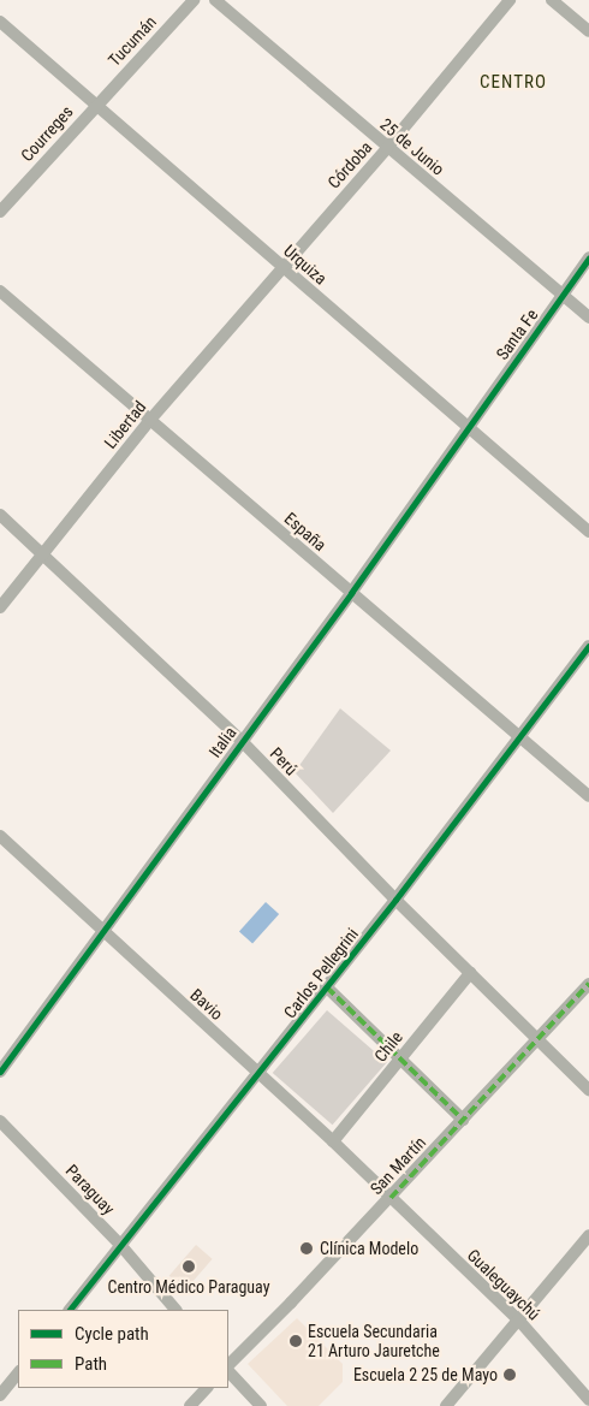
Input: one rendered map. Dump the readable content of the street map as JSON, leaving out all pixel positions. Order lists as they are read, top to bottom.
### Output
{
  "streets": {
    "street": [
      "Tucumán",
      "Courreges",
      "25 de Junio",
      "Córdoba",
      "Urquiza",
      "Santa Fe",
      "Libertad",
      "España",
      "Italia",
      "Perú",
      "Carlos Pellegrini",
      "Bavio",
      "Chile",
      "San Martín",
      "Paraguay",
      "Gualeguaychú"
    ]
  },
  "crossings": [
    ["Tucumán", "Courreges"],
    ["Tucumán", "Urquiza"],
    ["Courreges", "Urquiza"],
    ["25 de Junio", "Córdoba"],
    ["25 de Junio", "Santa Fe"],
    ["Córdoba", "Urquiza"],
    ["Córdoba", "Libertad"],
    ["Urquiza", "Santa Fe"],
    ["Urquiza", "Libertad"],
    ["Urquiza", "Italia"],
    ["Santa Fe", "Italia"],
    ["Libertad", "España"],
    ["Libertad", "Perú"],
    ["España", "Italia"],
    ["España", "Carlos Pellegrini"],
    ["Italia", "Perú"],
    ["Italia", "Bavio"],
    ["Perú", "Carlos Pellegrini"],
    ["Perú", "Chile"],
    ["Perú", "San Martín"],
    ["Carlos Pellegrini", "Bavio"],
    ["Carlos Pellegrini", "Paraguay"],
    ["Bavio", "Chile"],
    ["Bavio", "San Martín"],
    ["Bavio", "Gualeguaychú"],
    ["San Martín", "Gualeguaychú"]
  ],
  "districts": ["CENTRO"],
  "places": [
    "Clínica Modelo",
    "Centro Médico Paraguay",
    "Escuela Secundaria 21 Arturo Jauretche",
    "Escuela 2 25 de Mayo"
  ],
  "legend": ["Cycle path", "Path"]
}
